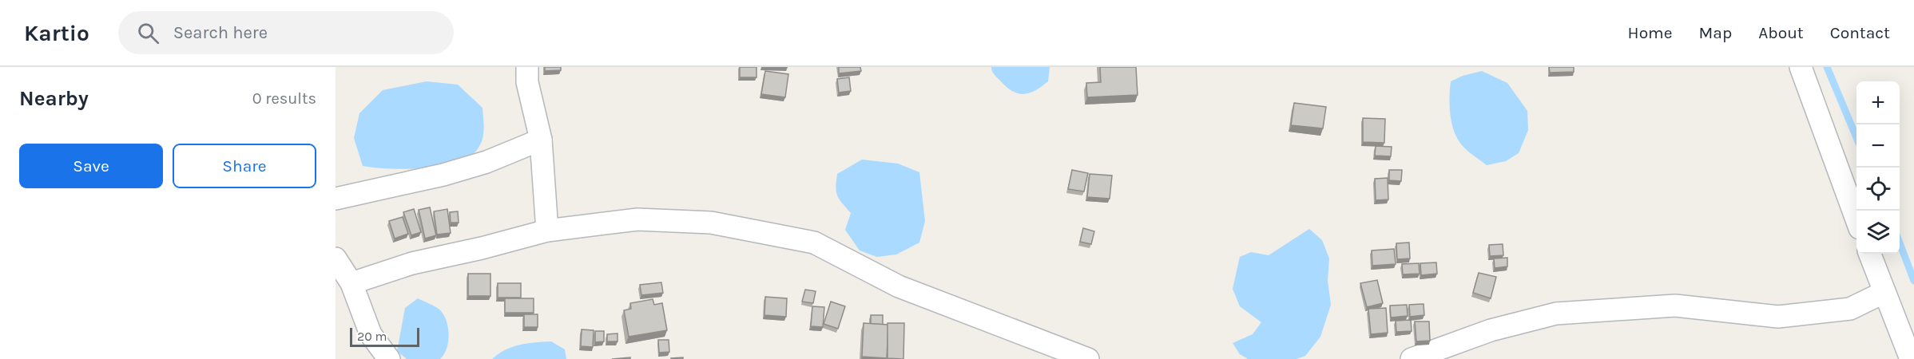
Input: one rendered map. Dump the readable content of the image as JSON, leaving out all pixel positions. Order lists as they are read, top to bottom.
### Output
{
  "scale_bar": "20 m",
  "page": {
    "header": "Kartio",
    "search": "Search here",
    "nav": [
      "Home",
      "Map",
      "About",
      "Contact"
    ],
    "heading": ["Nearby", "0 results"],
    "map_buttons": ["+", "−"],
    "buttons": ["Save", "Share"],
    "scale": "20 m"
  }
}
